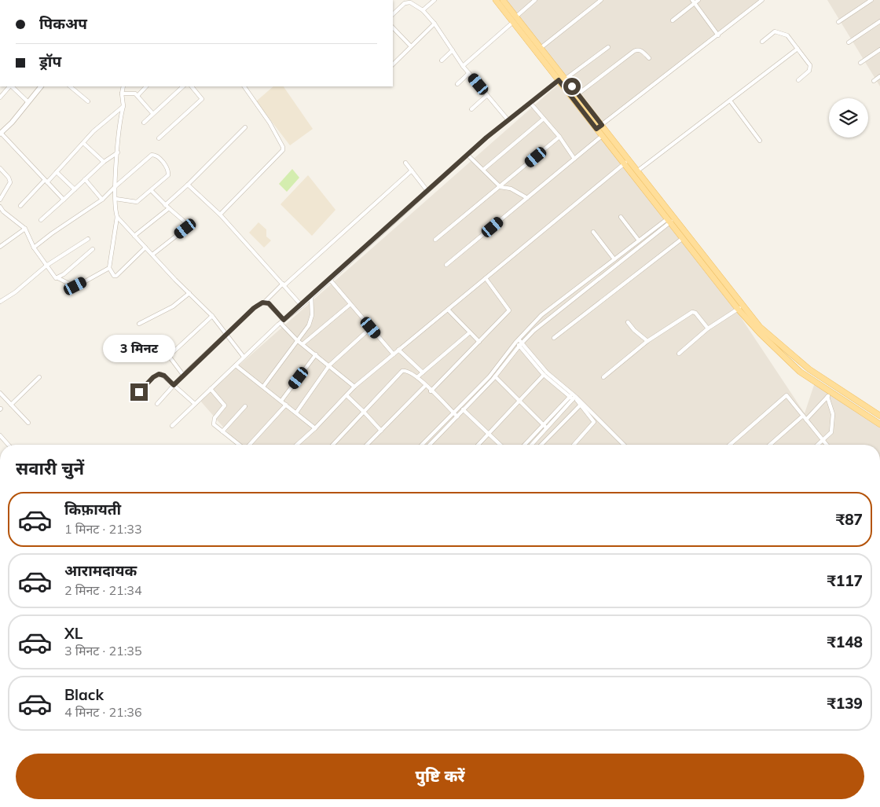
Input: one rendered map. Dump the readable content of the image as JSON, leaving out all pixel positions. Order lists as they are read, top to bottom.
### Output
{
  "page": {
    "banner": ["पिकअप", "ड्रॉप"],
    "bubble": "3 मिनट",
    "heading": "सवारी चुनें",
    "list": [
      {
        "name": "किफ़ायती",
        "note": "1 मिनट · 21:33",
        "value": "₹87"
      },
      {
        "name": "आरामदायक",
        "note": "2 मिनट · 21:34",
        "value": "₹117"
      },
      {
        "name": "XL",
        "note": "3 मिनट · 21:35",
        "value": "₹148"
      },
      {
        "name": "Black",
        "note": "4 मिनट · 21:36",
        "value": "₹139"
      }
    ],
    "buttons": "पुष्टि करें"
  }
}
